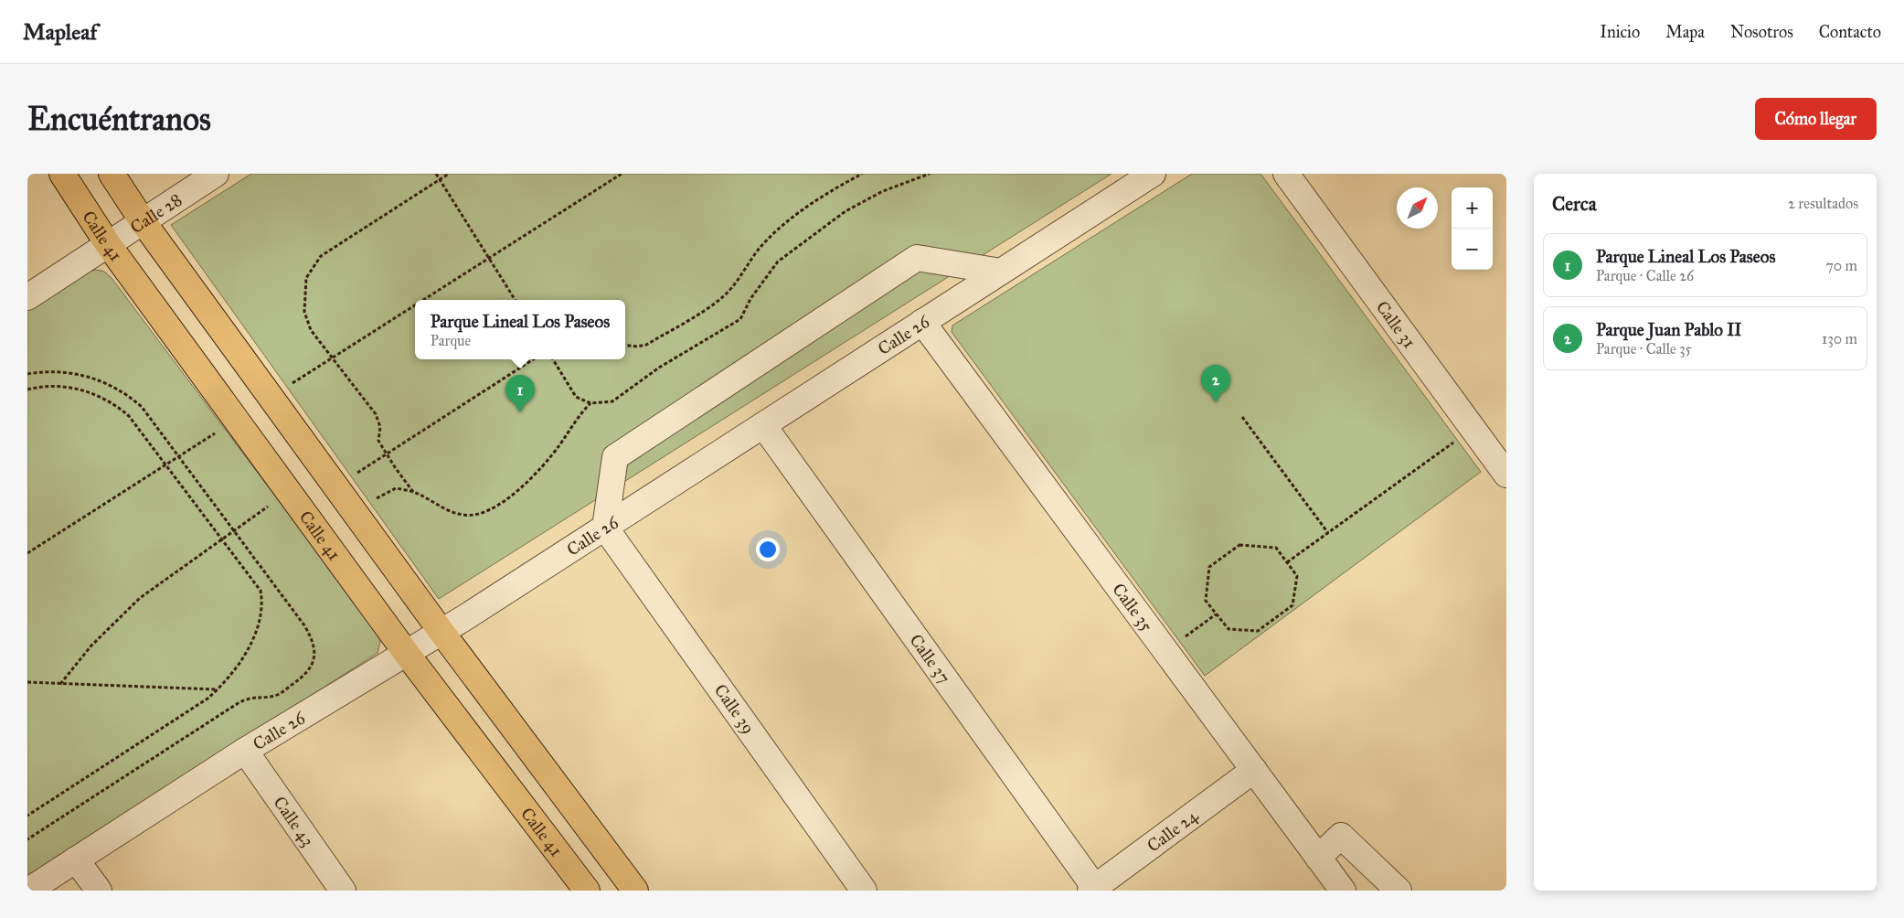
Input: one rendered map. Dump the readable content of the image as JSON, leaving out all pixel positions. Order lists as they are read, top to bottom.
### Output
{
  "streets": {
    "main road": ["Calle 41"],
    "street": [
      "Calle 28",
      "Calle 31",
      "Calle 26",
      "Calle 35",
      "Calle 37",
      "Calle 39",
      "Calle 43",
      "Calle 24"
    ]
  },
  "crossings": [
    ["Calle 28", "Calle 41"],
    ["Calle 41", "Calle 26"],
    ["Calle 26", "Calle 35"],
    ["Calle 26", "Calle 37"],
    ["Calle 26", "Calle 39"],
    ["Calle 26", "Calle 43"],
    ["Calle 35", "Calle 24"],
    ["Calle 37", "Calle 24"]
  ],
  "north": "top right",
  "page": {
    "header": "Mapleaf",
    "nav": [
      "Inicio",
      "Mapa",
      "Nosotros",
      "Contacto"
    ],
    "buttons": "Cómo llegar",
    "title": "Encuéntranos",
    "heading": ["Cerca", "2 resultados"],
    "map_buttons": ["+", "−"],
    "list": [
      {
        "mark": "1",
        "name": "Parque Lineal Los Paseos",
        "note": "Parque · Calle 26",
        "value": "70 m"
      },
      {
        "mark": "2",
        "name": "Parque Juan Pablo II",
        "note": "Parque · Calle 35",
        "value": "130 m"
      }
    ],
    "popup": ["Parque Lineal Los Paseos", "Parque"],
    "pins": ["2", "1"]
  }
}
